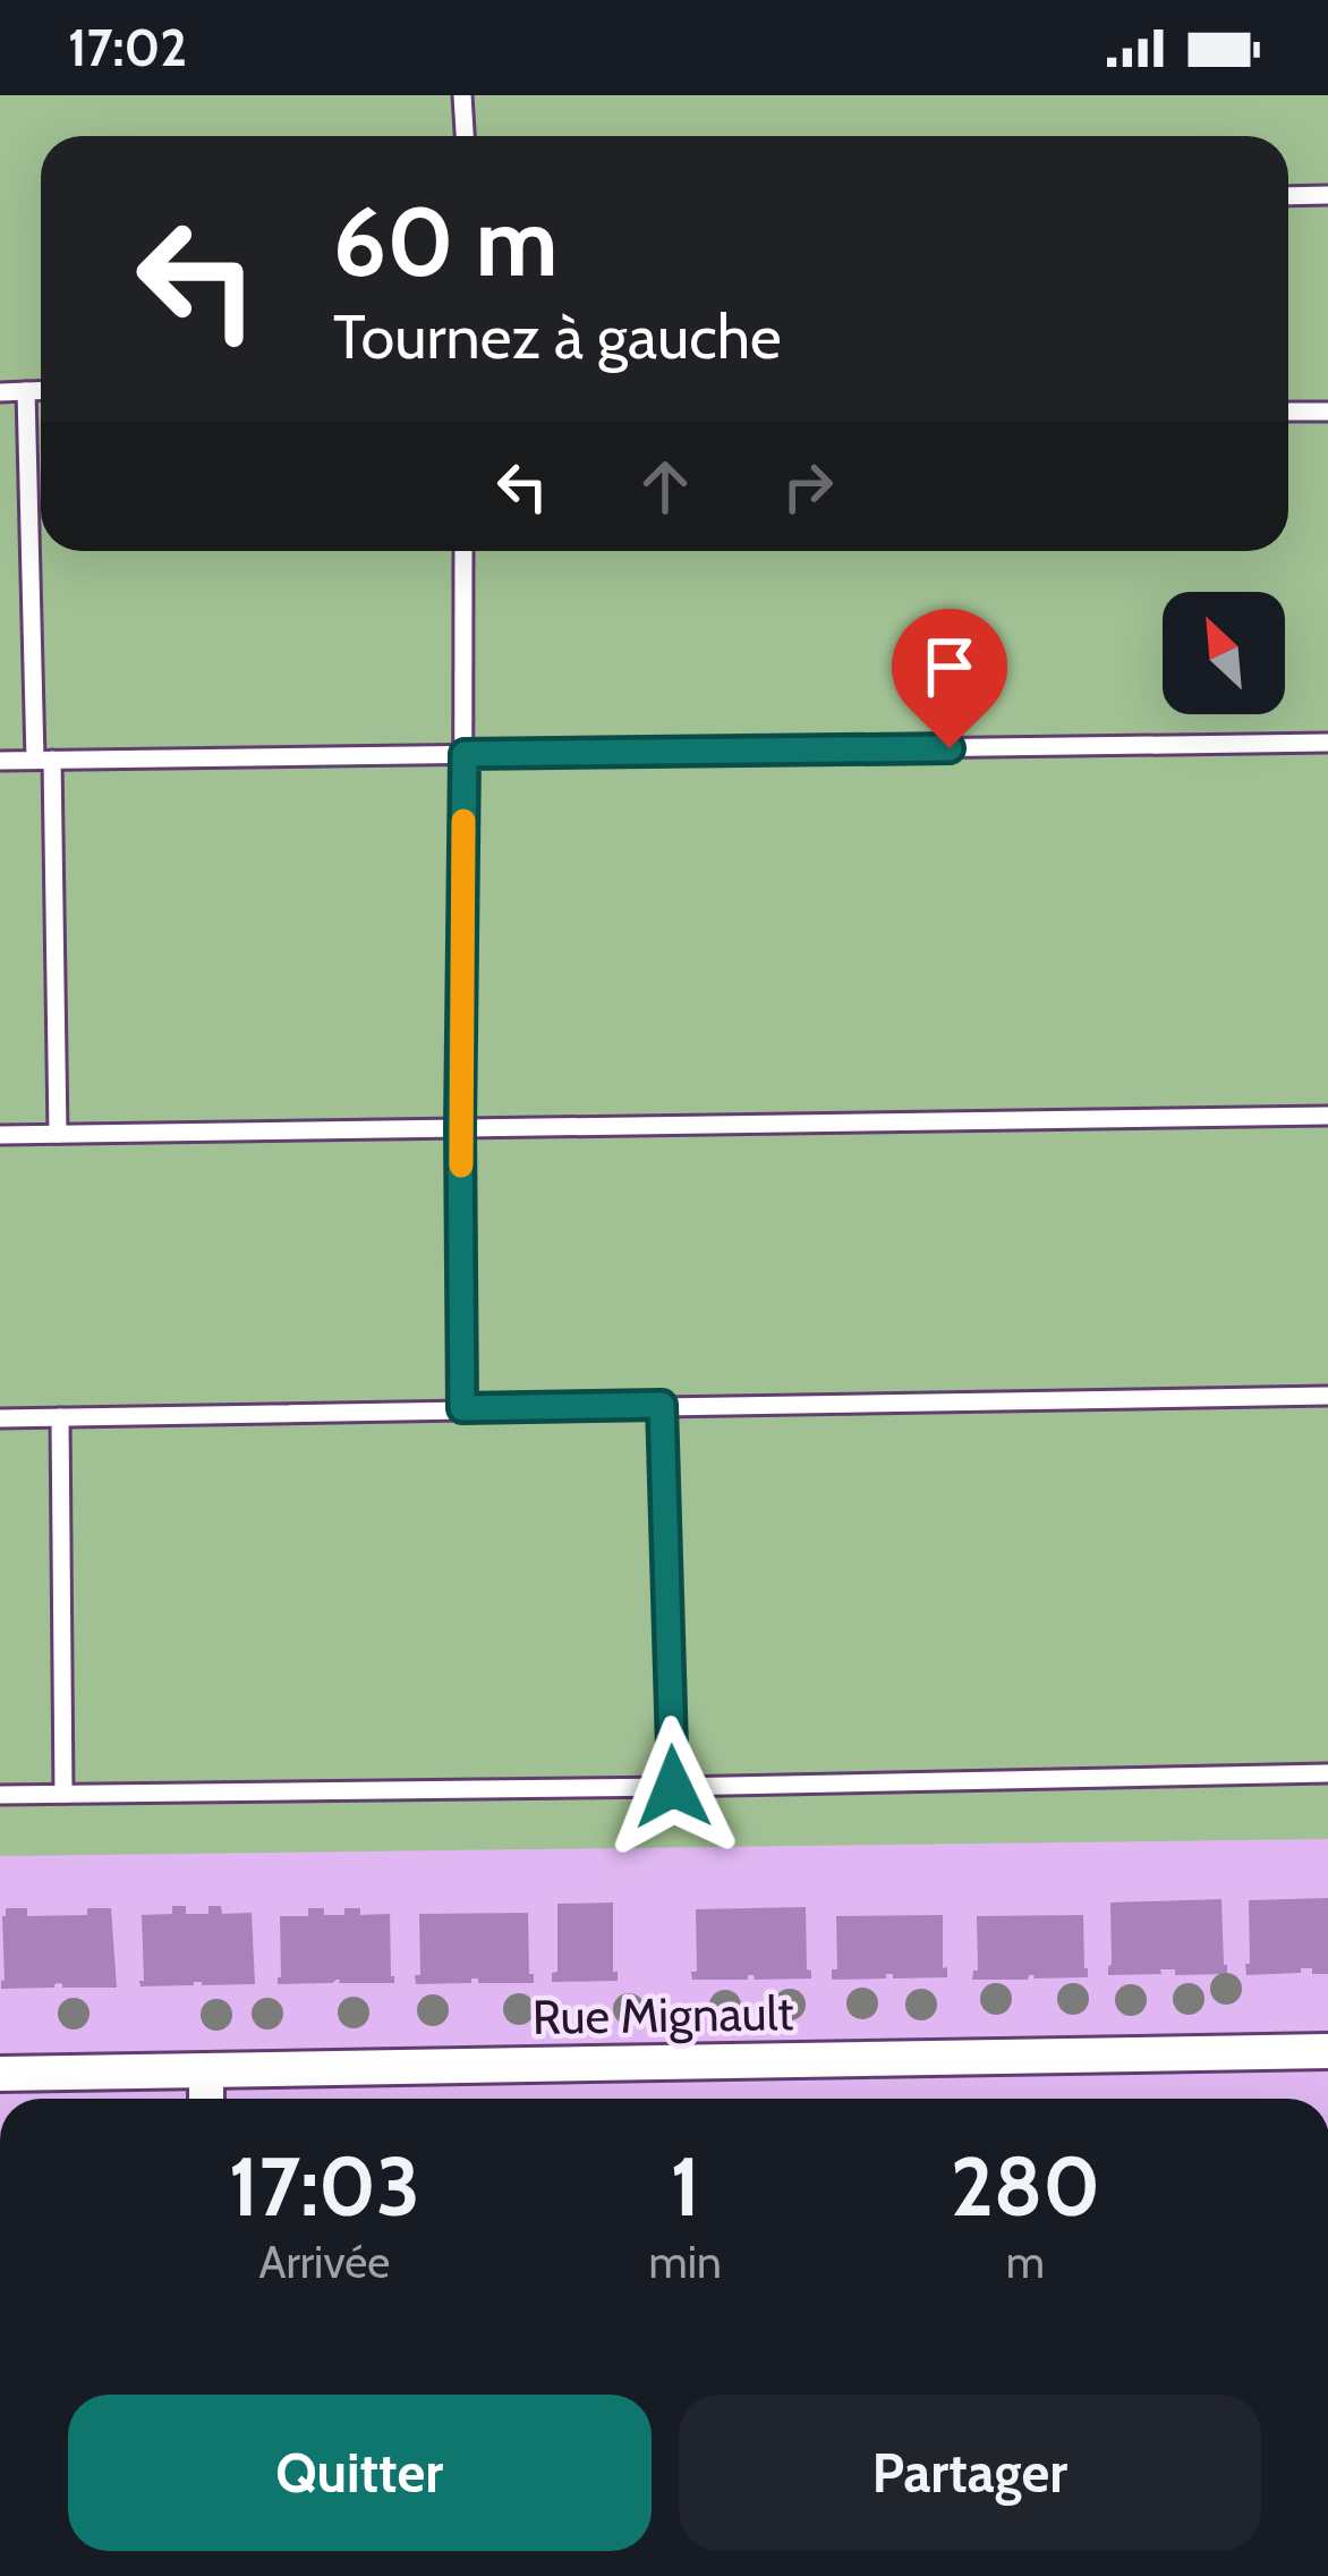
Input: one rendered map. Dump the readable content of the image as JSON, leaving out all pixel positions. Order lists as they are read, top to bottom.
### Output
{
  "streets": {
    "street": ["Rue Mignault"]
  },
  "north": "top left",
  "page": {
    "status": "17:02",
    "turn": ["60 m", "Tournez à gauche"],
    "eta": [
      "17:03",
      "Arrivée",
      "1",
      "min",
      "280",
      "m"
    ],
    "buttons": ["Quitter", "Partager"]
  }
}
